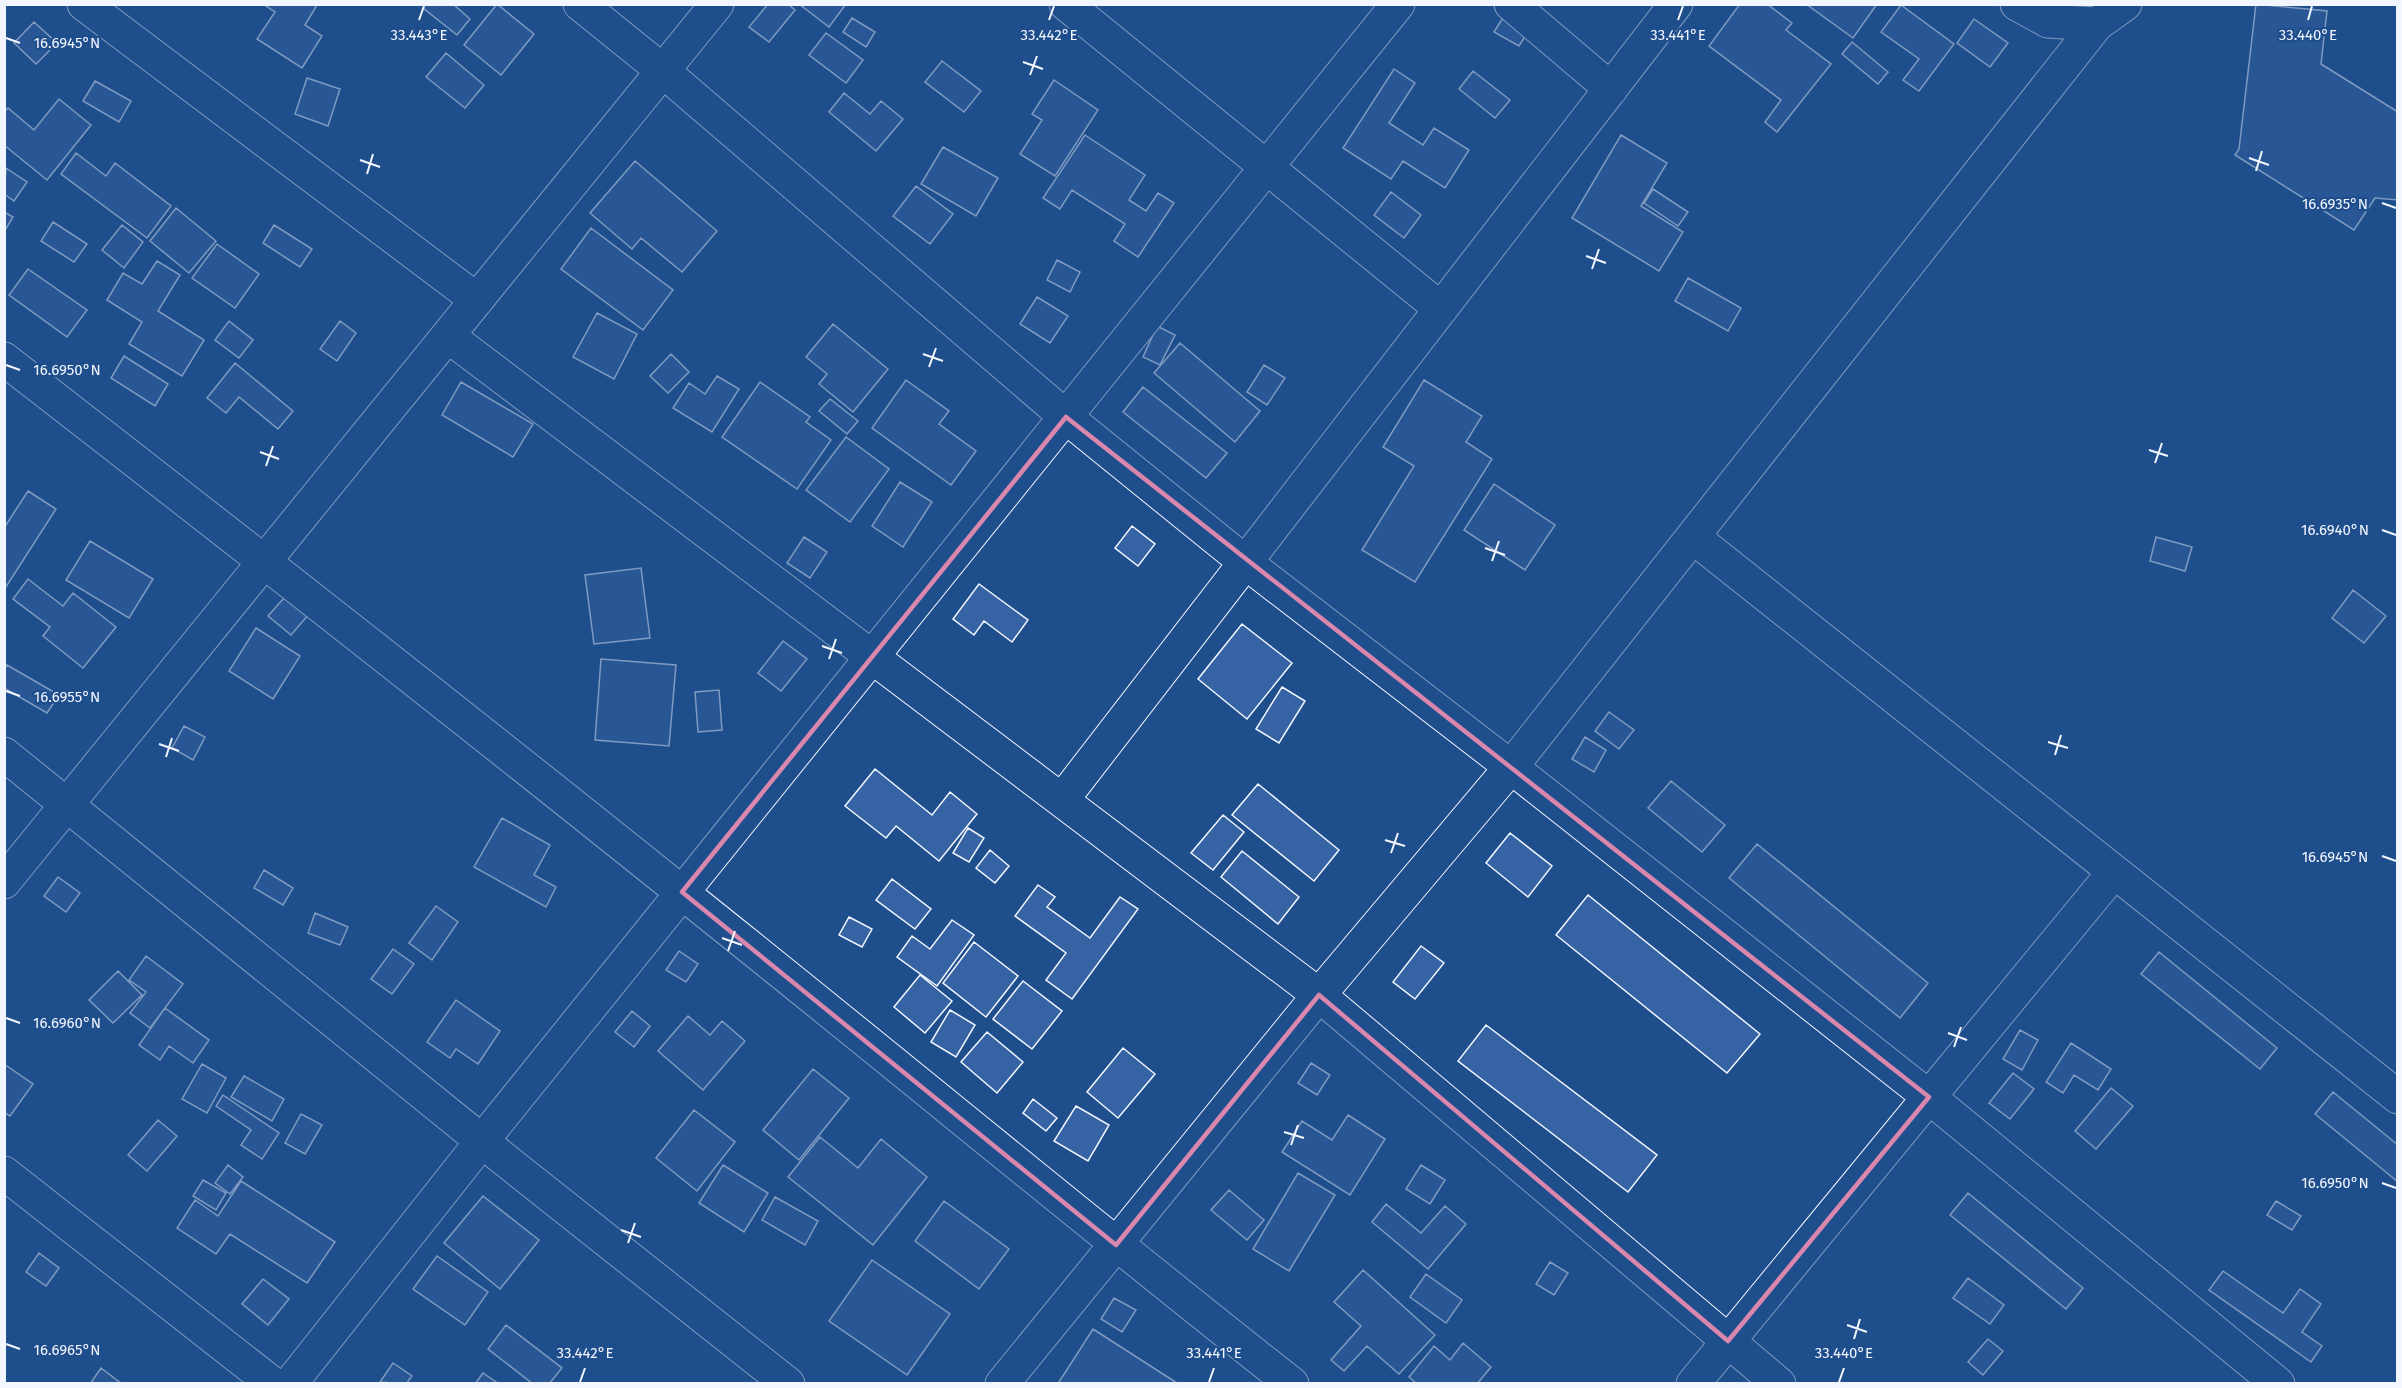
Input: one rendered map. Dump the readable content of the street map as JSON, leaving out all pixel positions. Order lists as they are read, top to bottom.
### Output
{
  "coordinates": [
    "33.443°E",
    "33.442°E",
    "33.441°E",
    "33.440°E",
    "16.6945°N",
    "16.6935°N",
    "16.6950°N",
    "16.6940°N",
    "16.6955°N",
    "16.6960°N",
    "16.6965°N"
  ]
}
